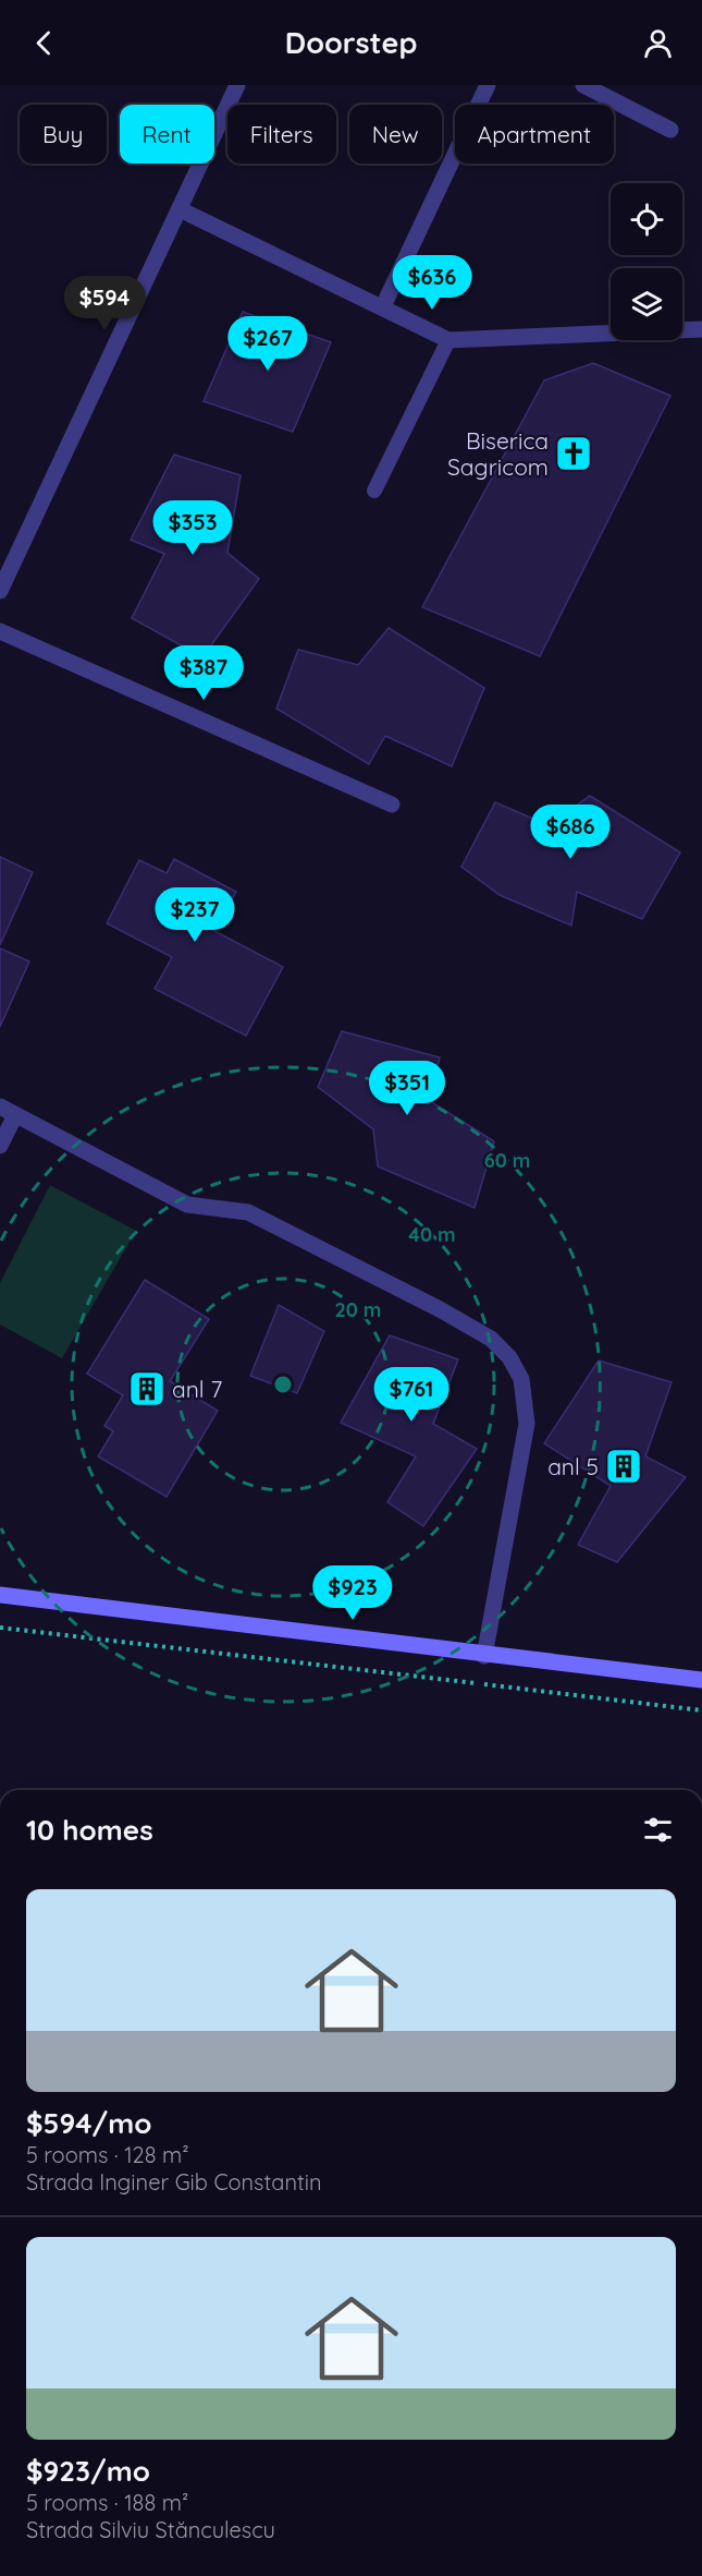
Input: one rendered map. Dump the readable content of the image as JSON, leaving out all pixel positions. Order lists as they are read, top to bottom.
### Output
{
  "places": {
    "church": ["Biserica Sagricom"],
    "building": ["anl 7", "anl 5"]
  },
  "page": {
    "header": "Doorstep",
    "chip": [
      "Buy",
      "Rent",
      "Filters",
      "New",
      "Apartment"
    ],
    "price": [
      "$636",
      "$594",
      "$267",
      "$353",
      "$387",
      "$686",
      "$237",
      "$351",
      "$761",
      "$923"
    ],
    "heading": "10 homes",
    "list": [
      {
        "name": "$594/mo",
        "note": "5 rooms · 128 m² · Strada Inginer Gib Constantin"
      },
      {
        "name": "$923/mo",
        "note": "5 rooms · 188 m² · Strada Silviu Stănculescu"
      }
    ]
  },
  "rings": ["60 m", "40 m", "20 m"]
}
